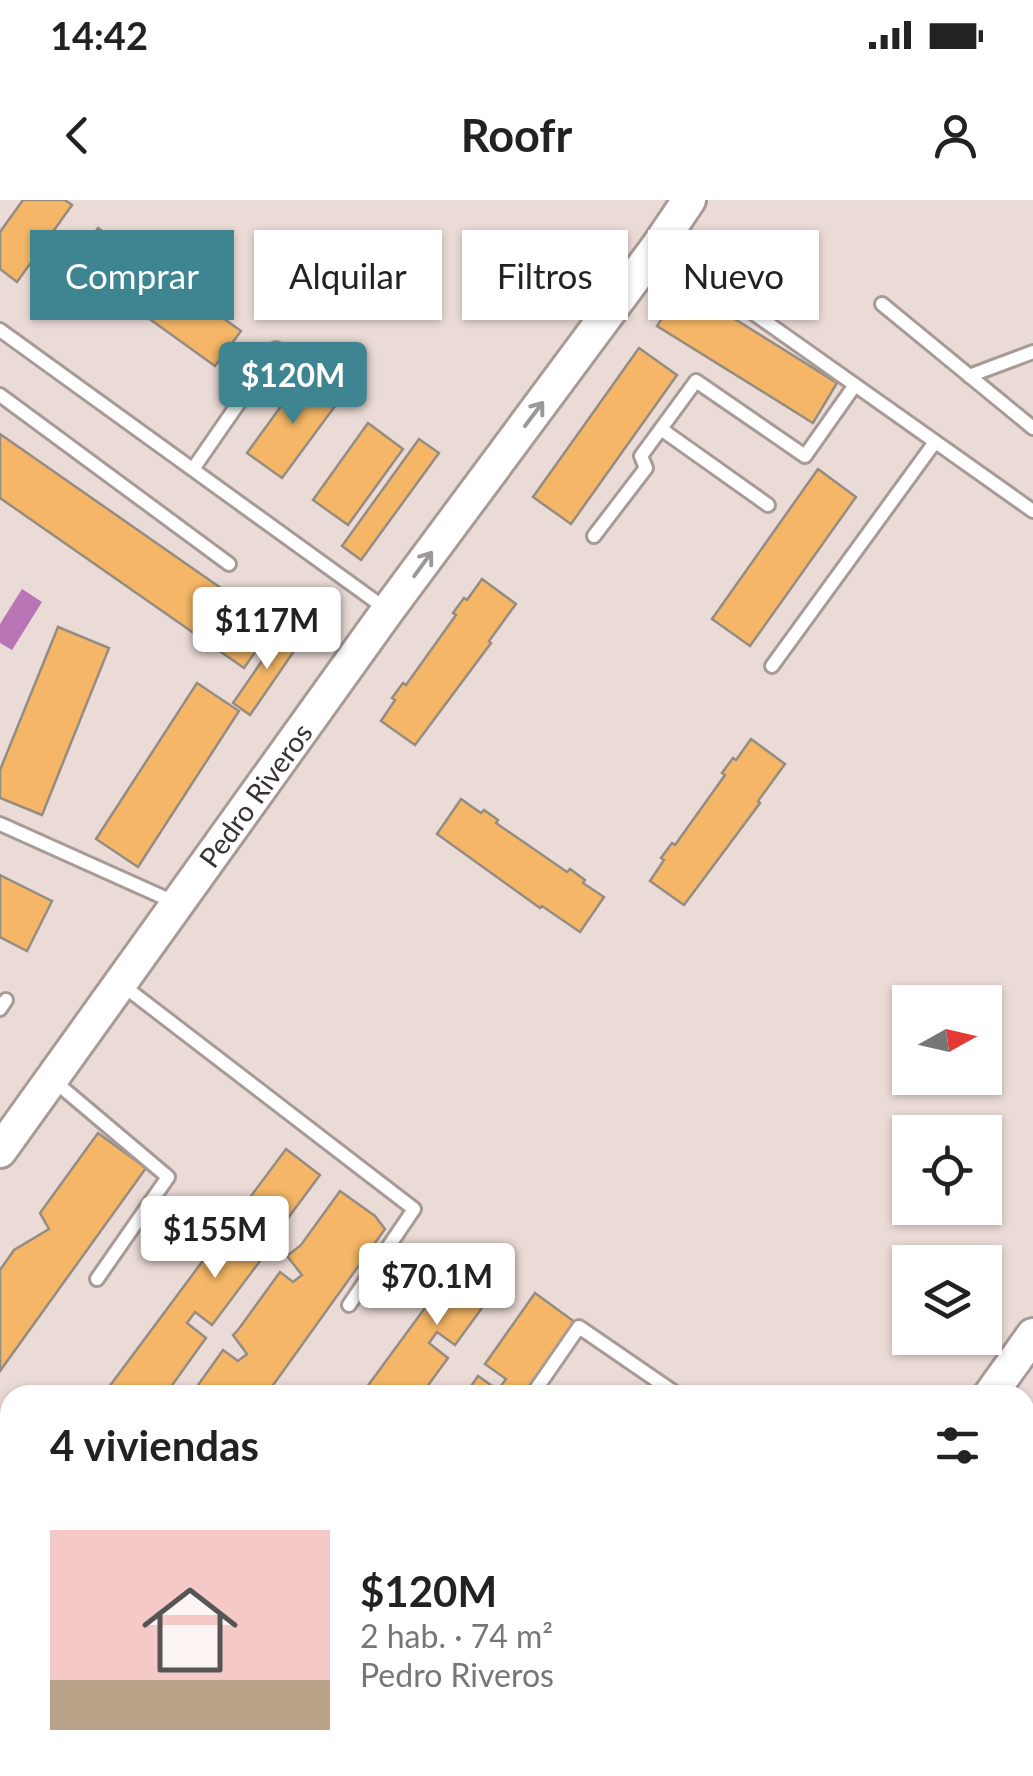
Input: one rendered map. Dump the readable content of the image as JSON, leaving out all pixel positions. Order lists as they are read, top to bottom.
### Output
{
  "streets": {
    "street": ["Pedro Riveros"]
  },
  "one_way": ["Pedro Riveros"],
  "north": "right",
  "page": {
    "status": "14:42",
    "header": "Roofr",
    "chip": [
      "Comprar",
      "Alquilar",
      "Filtros",
      "Nuevo"
    ],
    "price": [
      "$120M",
      "$117M",
      "$155M",
      "$70.1M"
    ],
    "heading": "4 viviendas",
    "list": [
      {
        "name": "$120M",
        "note": "2 hab. · 74 m² · Pedro Riveros"
      }
    ]
  }
}
